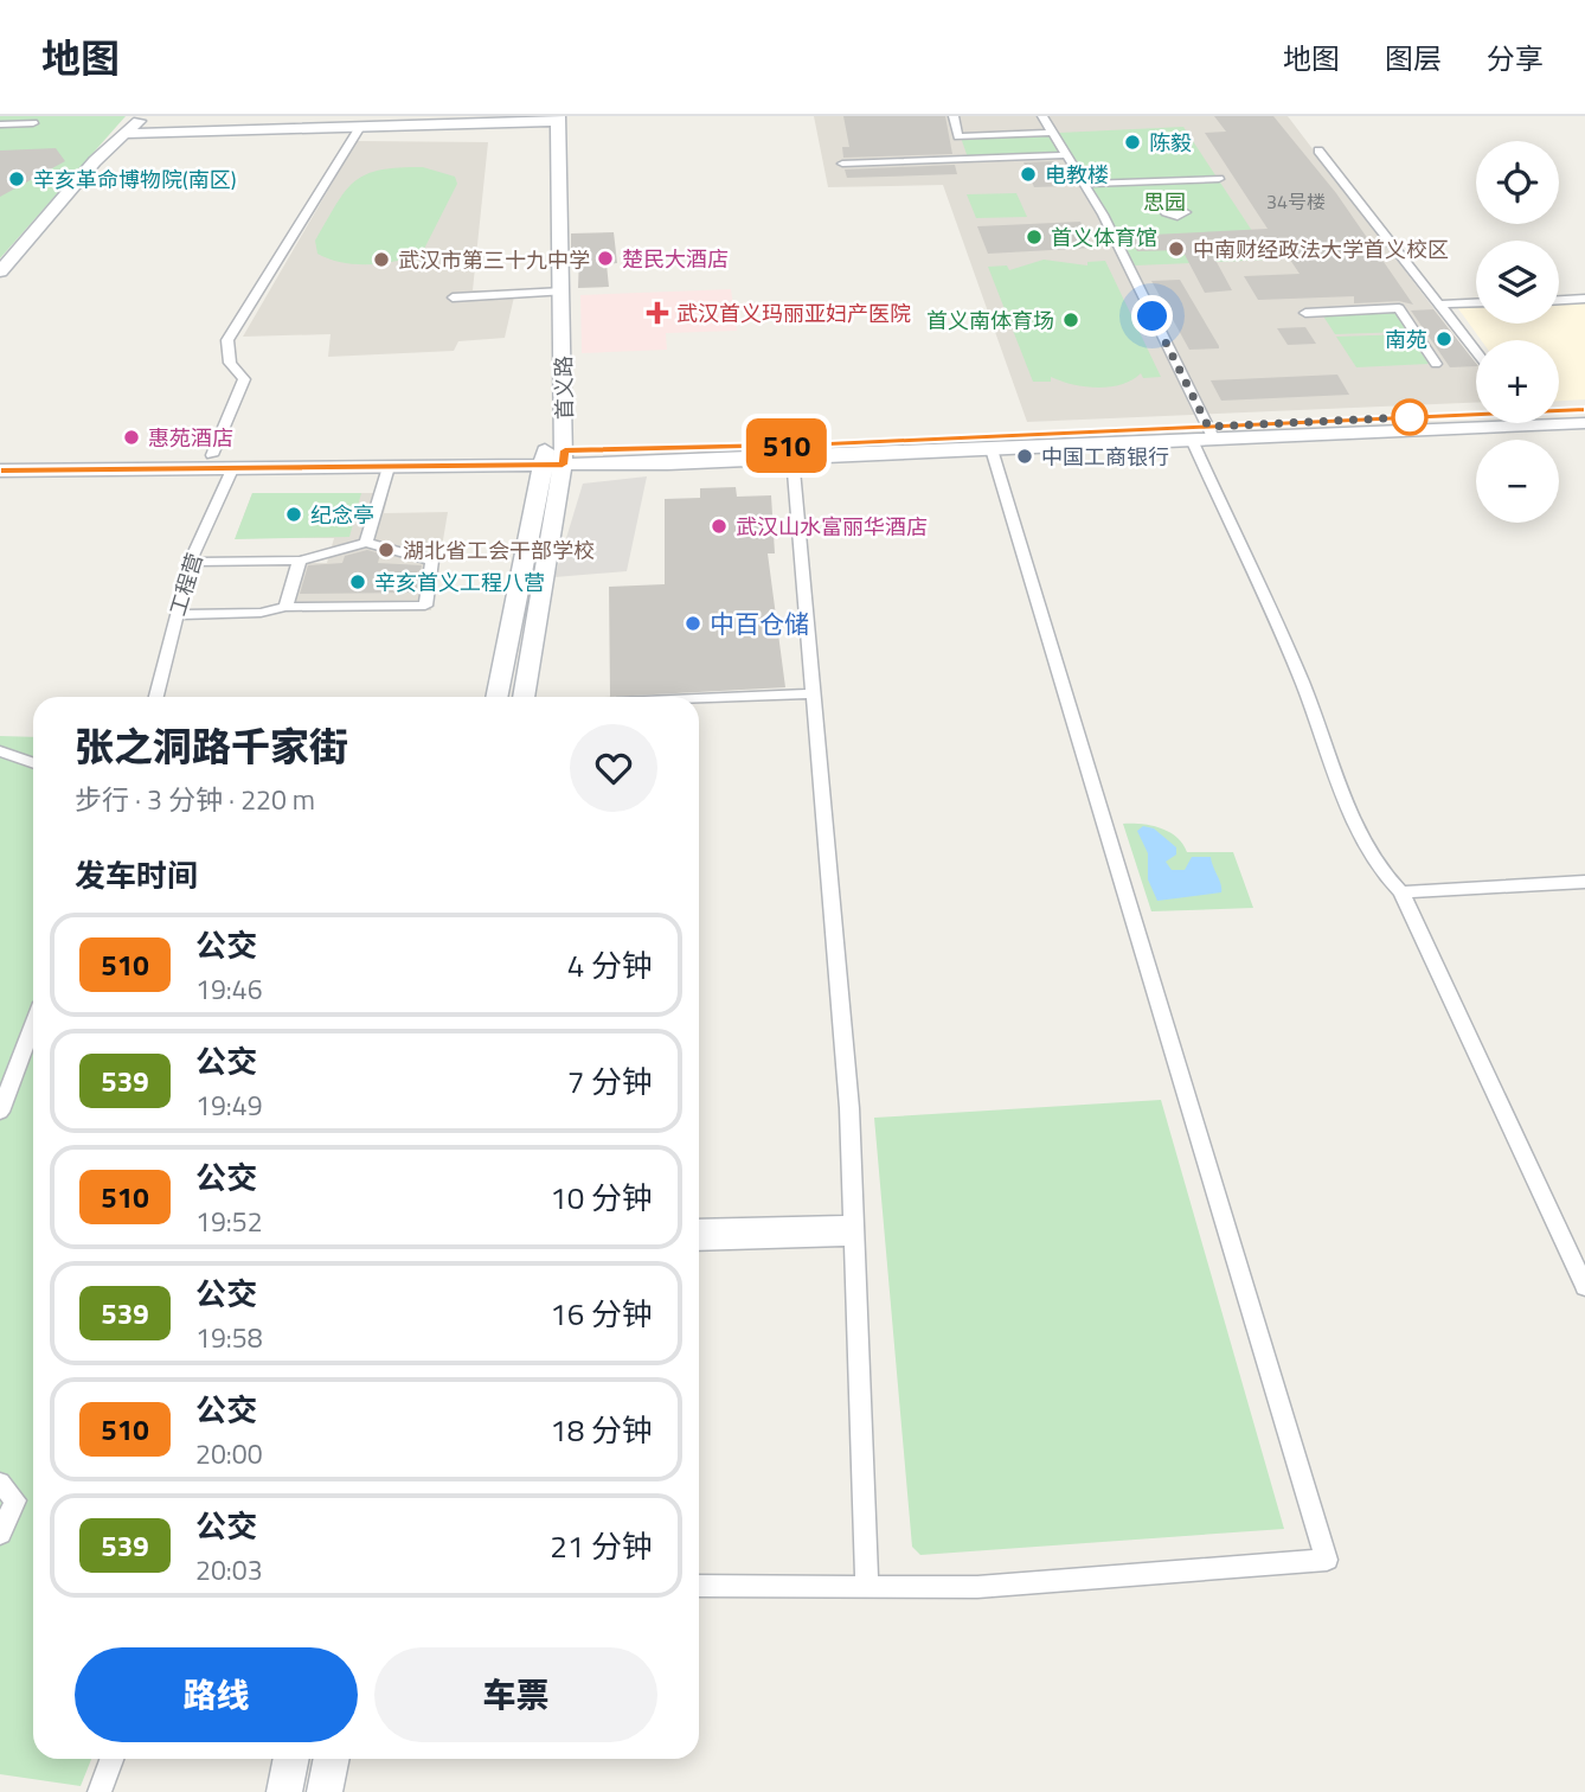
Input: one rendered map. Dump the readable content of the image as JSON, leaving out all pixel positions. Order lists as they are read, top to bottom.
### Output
{
  "streets": {
    "main road": ["首义路"],
    "street": ["工程营"]
  },
  "parks": ["思园"],
  "places": {
    "other": [
      "陈毅",
      "电教楼",
      "辛亥革命博物院(南区)",
      "首义体育馆",
      "中南财经政法大学首义校区",
      "楚民大酒店",
      "武汉市第三十九中学",
      "首义南体育场",
      "南苑",
      "惠苑酒店",
      "中国工商银行",
      "纪念亭",
      "武汉山水富丽华酒店",
      "湖北省工会干部学校",
      "辛亥首义工程八营",
      "中百仓储"
    ],
    "health": ["武汉首义玛丽亚妇产医院"]
  },
  "lines": ["bus line 510"],
  "house_numbers": ["34号楼"],
  "page": {
    "header": "地图",
    "nav": ["地图", "图层", "分享"],
    "on_map": "510",
    "map_buttons": ["+", "−"],
    "heading": [
      ["张之洞路千家街", "步行 · 3 分钟 · 220 m"],
      "发车时间"
    ],
    "list": [
      {
        "mark": "510",
        "name": "公交",
        "note": "19:46",
        "value": "4 分钟"
      },
      {
        "mark": "539",
        "name": "公交",
        "note": "19:49",
        "value": "7 分钟"
      },
      {
        "mark": "510",
        "name": "公交",
        "note": "19:52",
        "value": "10 分钟"
      },
      {
        "mark": "539",
        "name": "公交",
        "note": "19:58",
        "value": "16 分钟"
      },
      {
        "mark": "510",
        "name": "公交",
        "note": "20:00",
        "value": "18 分钟"
      },
      {
        "mark": "539",
        "name": "公交",
        "note": "20:03",
        "value": "21 分钟"
      }
    ],
    "buttons": ["路线", "车票"]
  }
}
